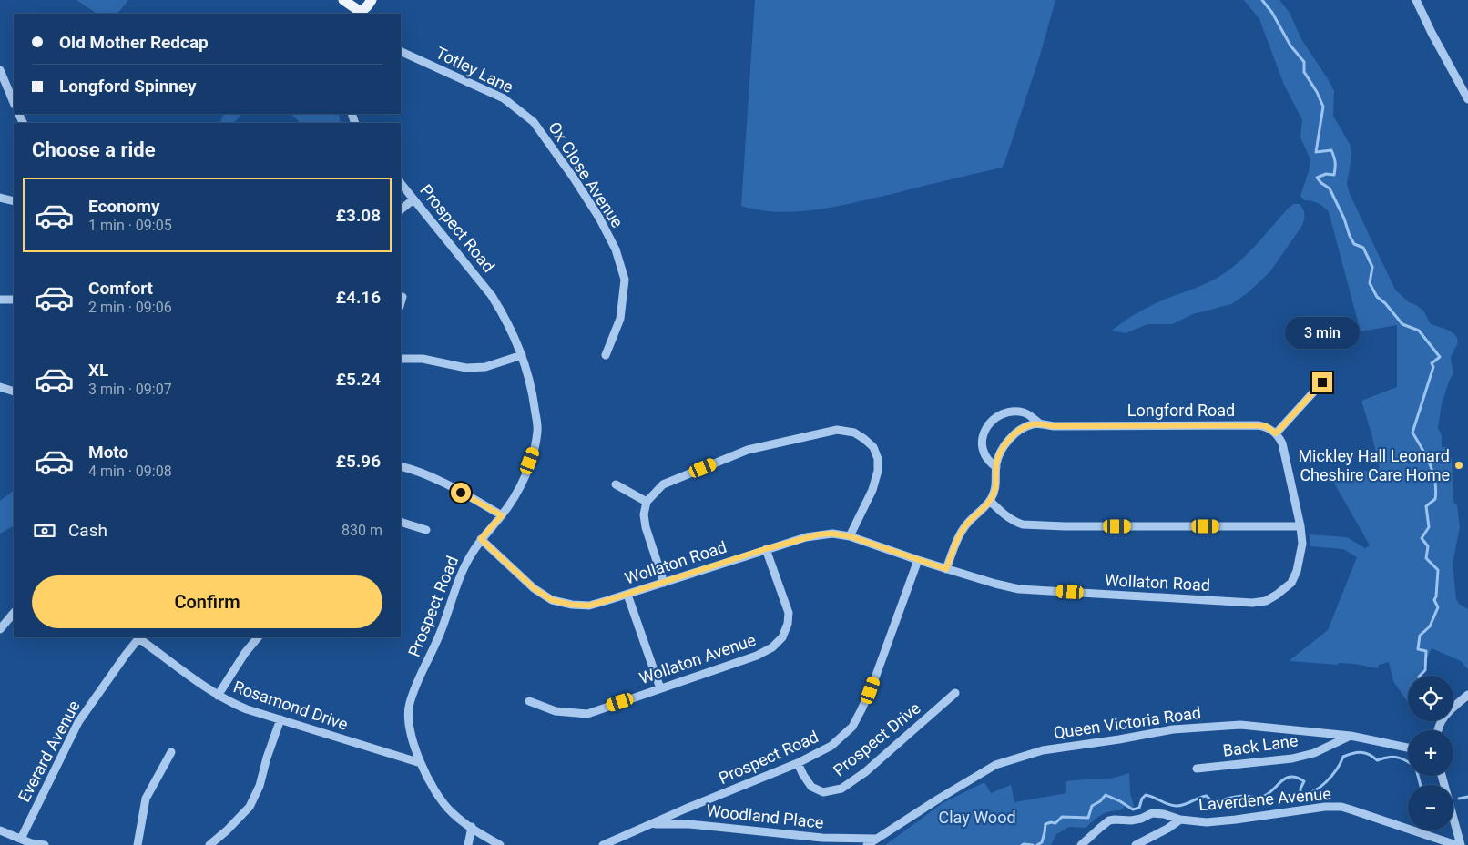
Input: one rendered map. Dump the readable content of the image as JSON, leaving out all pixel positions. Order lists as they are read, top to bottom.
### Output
{
  "streets": {
    "street": [
      "Totley Lane",
      "Ox Close Avenue",
      "Prospect Road",
      "Longford Road",
      "Wollaton Road",
      "Wollaton Avenue",
      "Rosamond Drive",
      "Queen Victoria Road",
      "Prospect Drive",
      "Back Lane",
      "Everard Avenue",
      "Laverdene Avenue",
      "Woodland Place"
    ]
  },
  "crossings": [
    ["Totley Lane", "Ox Close Avenue"],
    ["Prospect Road", "Wollaton Road"],
    ["Prospect Road", "Rosamond Drive"],
    ["Prospect Road", "Prospect Drive"],
    ["Prospect Road", "Woodland Place"],
    ["Longford Road", "Wollaton Road"],
    ["Wollaton Road", "Wollaton Avenue"],
    ["Rosamond Drive", "Everard Avenue"],
    ["Queen Victoria Road", "Back Lane"],
    ["Queen Victoria Road", "Woodland Place"]
  ],
  "parks": ["Clay Wood"],
  "places": ["Mickley Hall Leonard Cheshire Care Home"],
  "page": {
    "banner": ["Old Mother Redcap", "Longford Spinney"],
    "heading": "Choose a ride",
    "list": [
      {
        "name": "Economy",
        "note": "1 min · 09:05",
        "value": "£3.08"
      },
      {
        "name": "Comfort",
        "note": "2 min · 09:06",
        "value": "£4.16"
      },
      {
        "name": "XL",
        "note": "3 min · 09:07",
        "value": "£5.24"
      },
      {
        "name": "Moto",
        "note": "4 min · 09:08",
        "value": "£5.96"
      }
    ],
    "bubble": "3 min",
    "pay": ["Cash", "830 m"],
    "buttons": "Confirm",
    "map_buttons": ["+", "−"]
  }
}
